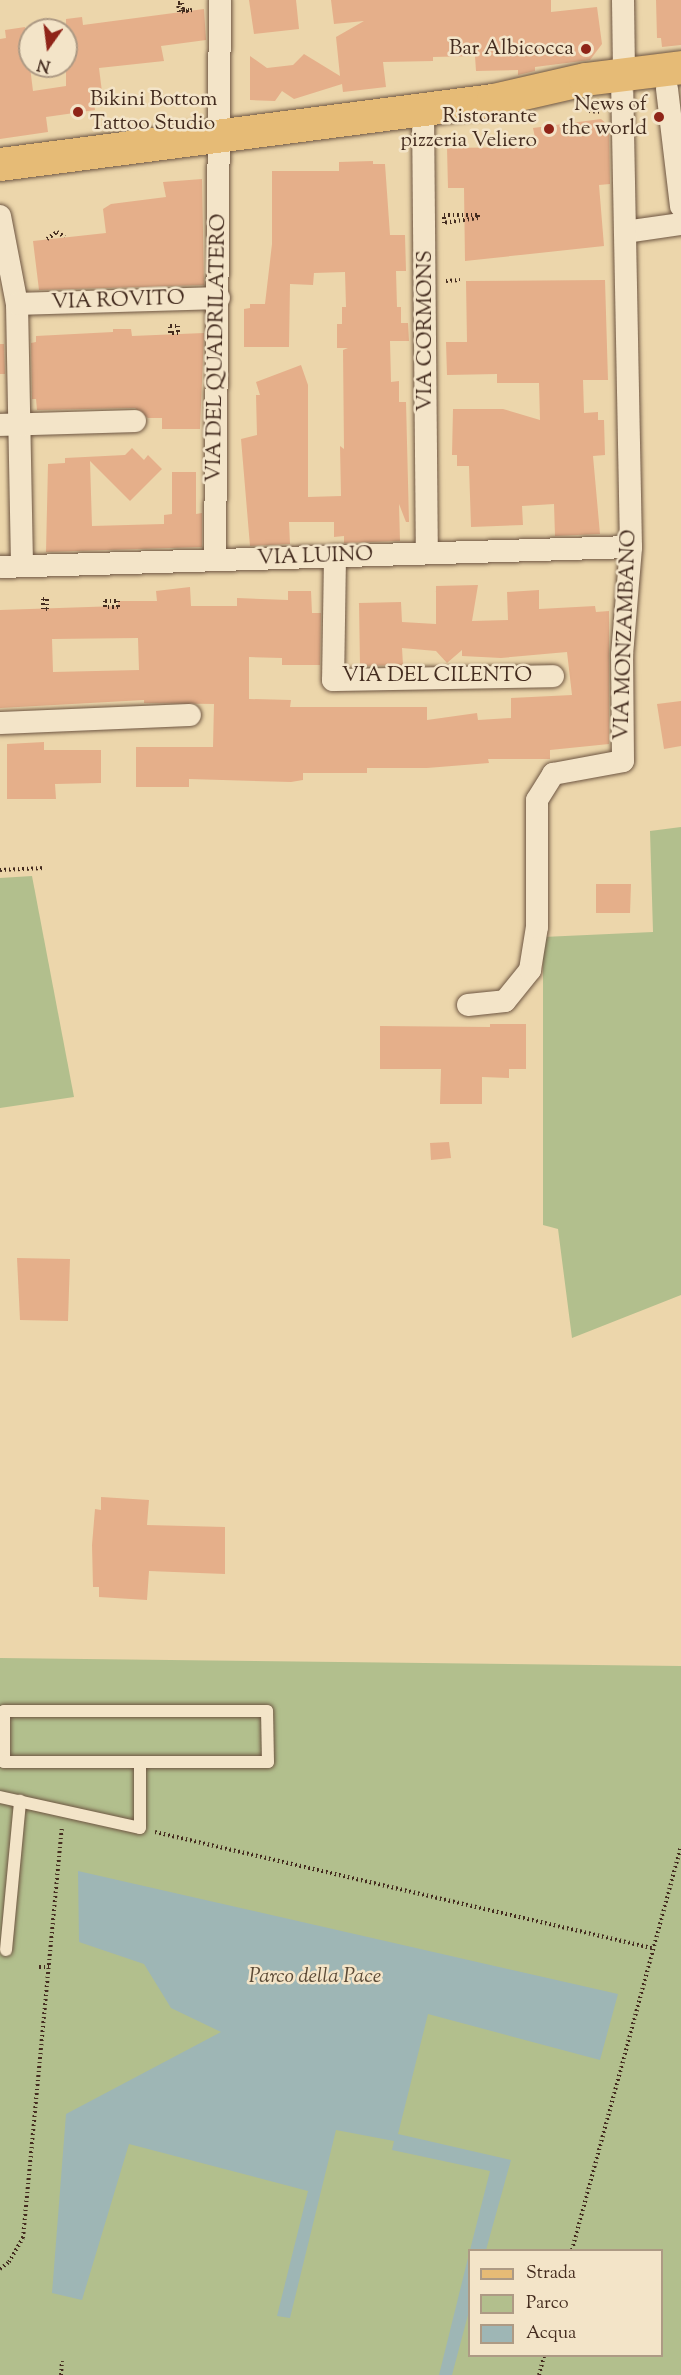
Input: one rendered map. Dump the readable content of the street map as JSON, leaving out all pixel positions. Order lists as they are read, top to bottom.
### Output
{
  "streets": {
    "street": [
      "VIA ROVITO",
      "VIA CORMONS",
      "VIA DEL QUADRILATERO",
      "VIA LUINO",
      "VIA MONZAMBANO",
      "VIA DEL CILENTO"
    ]
  },
  "crossings": [
    ["VIA ROVITO", "VIA DEL QUADRILATERO"],
    ["VIA CORMONS", "VIA LUINO"],
    ["VIA DEL QUADRILATERO", "VIA LUINO"],
    ["VIA LUINO", "VIA MONZAMBANO"],
    ["VIA LUINO", "VIA DEL CILENTO"]
  ],
  "parks": ["Parco della Pace"],
  "places": [
    "Bar Albicocca",
    "Bikini Bottom Tattoo Studio",
    "News of the world",
    "Ristorante pizzeria Veliero"
  ],
  "legend": ["Strada", "Parco", "Acqua"],
  "north": "bottom"
}
